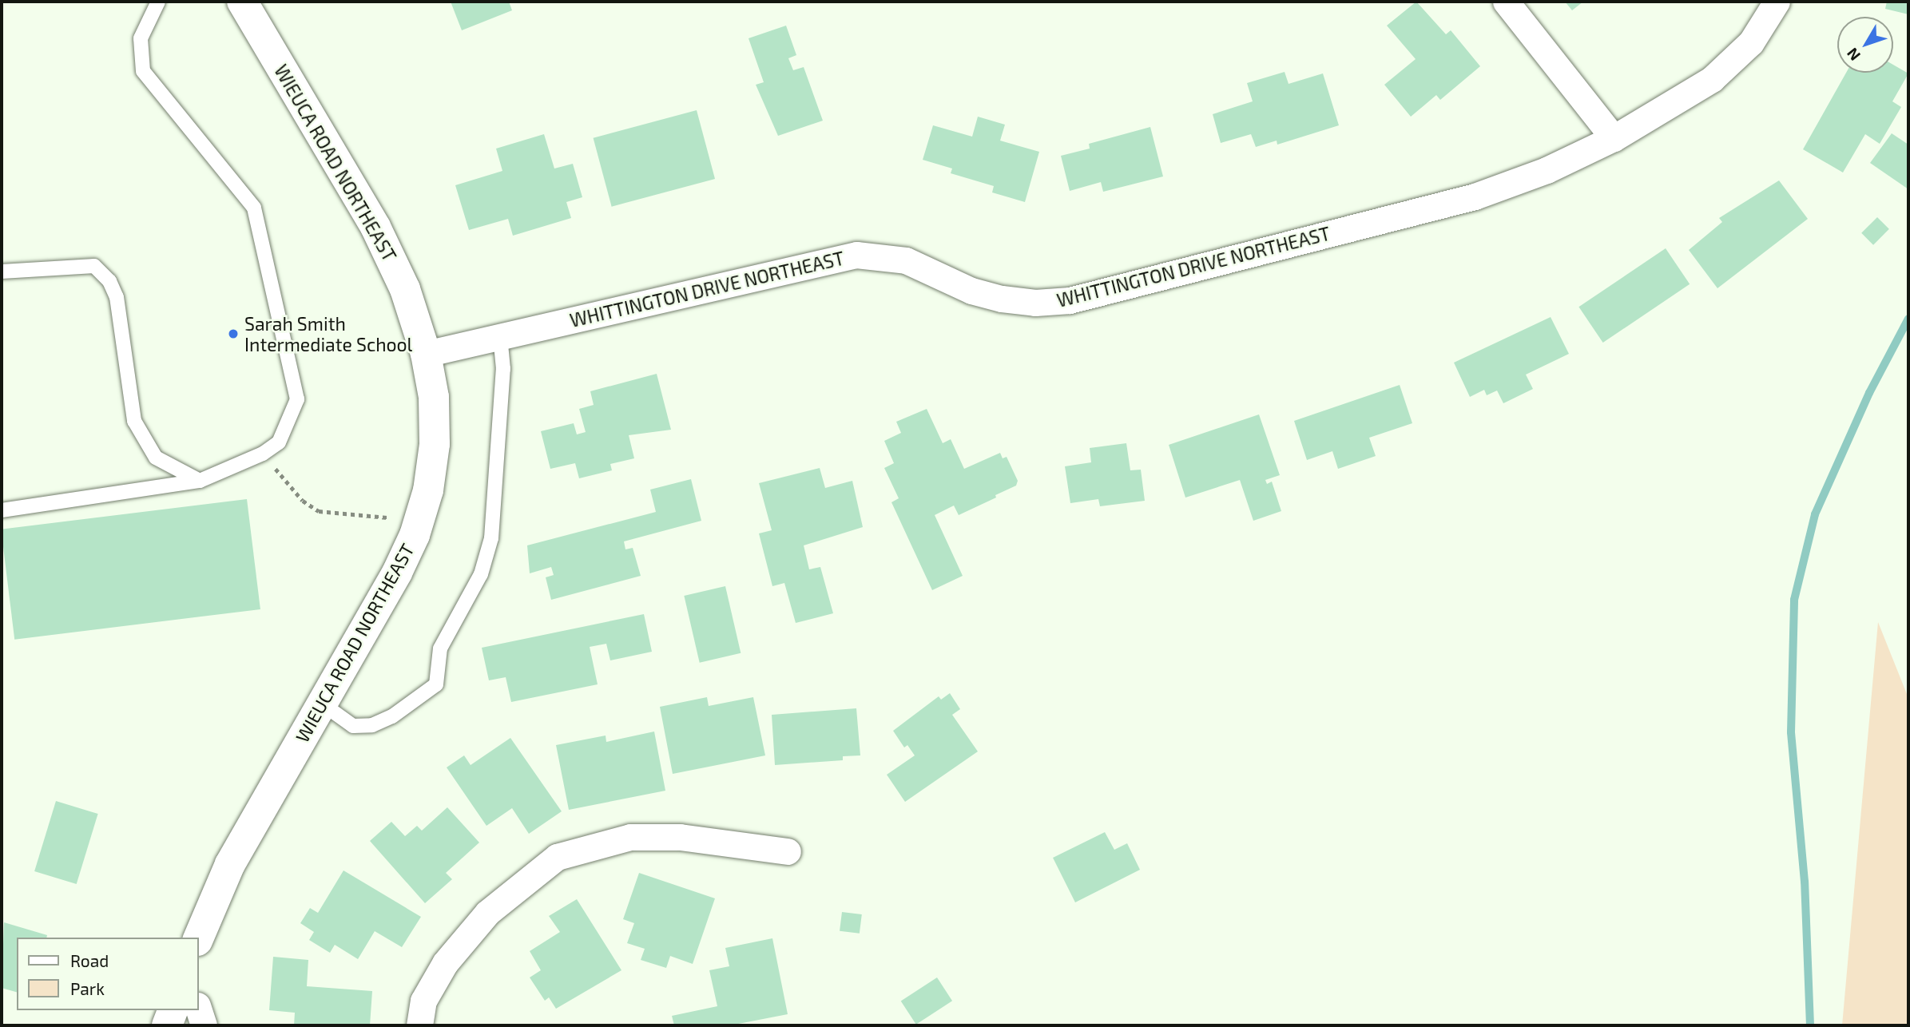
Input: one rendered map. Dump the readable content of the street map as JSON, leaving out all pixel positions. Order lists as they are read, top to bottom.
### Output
{
  "streets": {
    "street": ["WIEUCA ROAD NORTHEAST", "WHITTINGTON DRIVE NORTHEAST"]
  },
  "crossings": [
    ["WIEUCA ROAD NORTHEAST", "WHITTINGTON DRIVE NORTHEAST"]
  ],
  "places": ["Sarah Smith Intermediate School"],
  "legend": ["Road", "Park"],
  "north": "bottom left"
}
